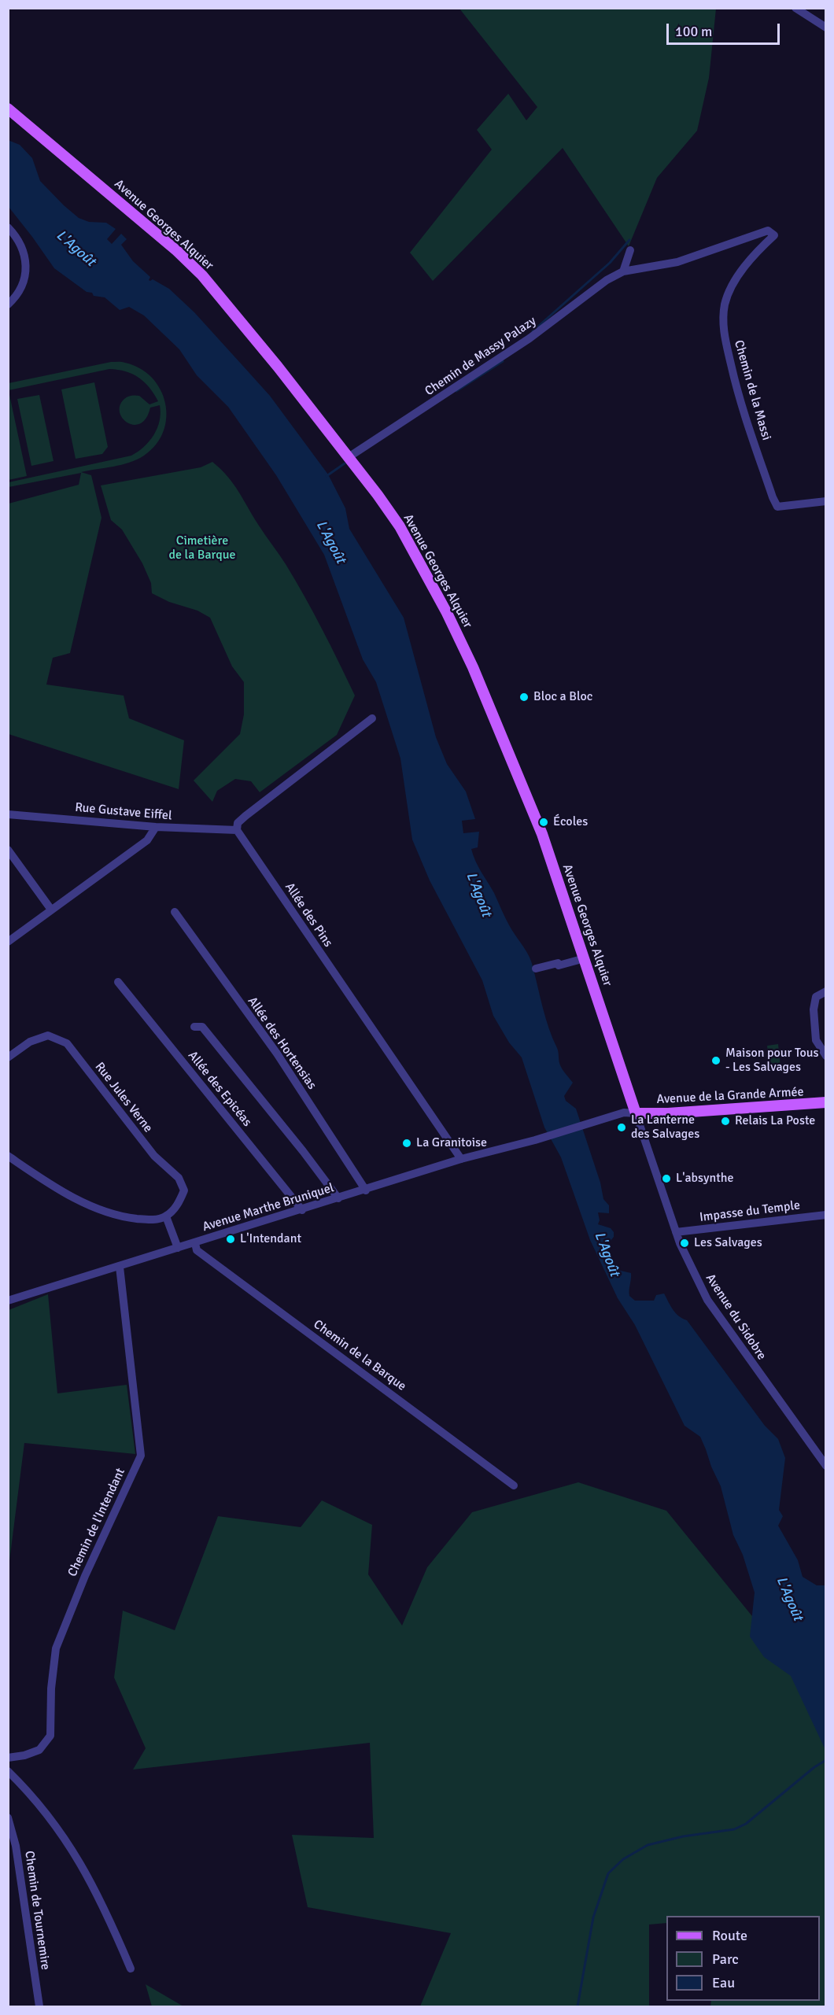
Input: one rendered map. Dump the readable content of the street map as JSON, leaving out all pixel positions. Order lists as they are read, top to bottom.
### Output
{
  "streets": {
    "main road": ["Avenue Georges Alquier", "Avenue de la Grande Armée"],
    "street": [
      "Chemin de Massy Palazy",
      "Chemin de la Massi",
      "Rue Gustave Eiffel",
      "Allée des Pins",
      "Allée des Hortensias",
      "Allée des Epicéas",
      "Rue Jules Verne",
      "Avenue Marthe Bruniquel",
      "Impasse du Temple",
      "Avenue du Sidobre",
      "Chemin de la Barque",
      "Chemin de l'Intendant",
      "Chemin de Tournemire"
    ]
  },
  "crossings": [
    ["Avenue Georges Alquier", "Chemin de Massy Palazy"],
    ["Avenue Georges Alquier", "Avenue de la Grande Armée"],
    ["Avenue Georges Alquier", "Avenue Marthe Bruniquel"],
    ["Avenue Georges Alquier", "Avenue du Sidobre"],
    ["Chemin de Massy Palazy", "Chemin de la Massi"],
    ["Rue Gustave Eiffel", "Allée des Pins"],
    ["Allée des Pins", "Avenue Marthe Bruniquel"],
    ["Allée des Hortensias", "Avenue Marthe Bruniquel"],
    ["Allée des Epicéas", "Avenue Marthe Bruniquel"],
    ["Avenue de la Grande Armée", "Avenue Marthe Bruniquel"],
    ["Avenue de la Grande Armée", "Avenue du Sidobre"],
    ["Avenue Marthe Bruniquel", "Avenue du Sidobre"],
    ["Avenue Marthe Bruniquel", "Chemin de la Barque"],
    ["Avenue Marthe Bruniquel", "Chemin de l'Intendant"],
    ["Impasse du Temple", "Avenue du Sidobre"]
  ],
  "water": ["L'Agoût"],
  "parks": ["Cimetière de la Barque"],
  "places": [
    "Bloc a Bloc",
    "Écoles",
    "Maison pour Tous - Les Salvages",
    "Relais La Poste",
    "La Lanterne des Salvages",
    "La Granitoise",
    "L'absynthe",
    "L'Intendant",
    "Les Salvages"
  ],
  "legend": ["Route", "Parc", "Eau"],
  "scale_bar": "100 m"
}
